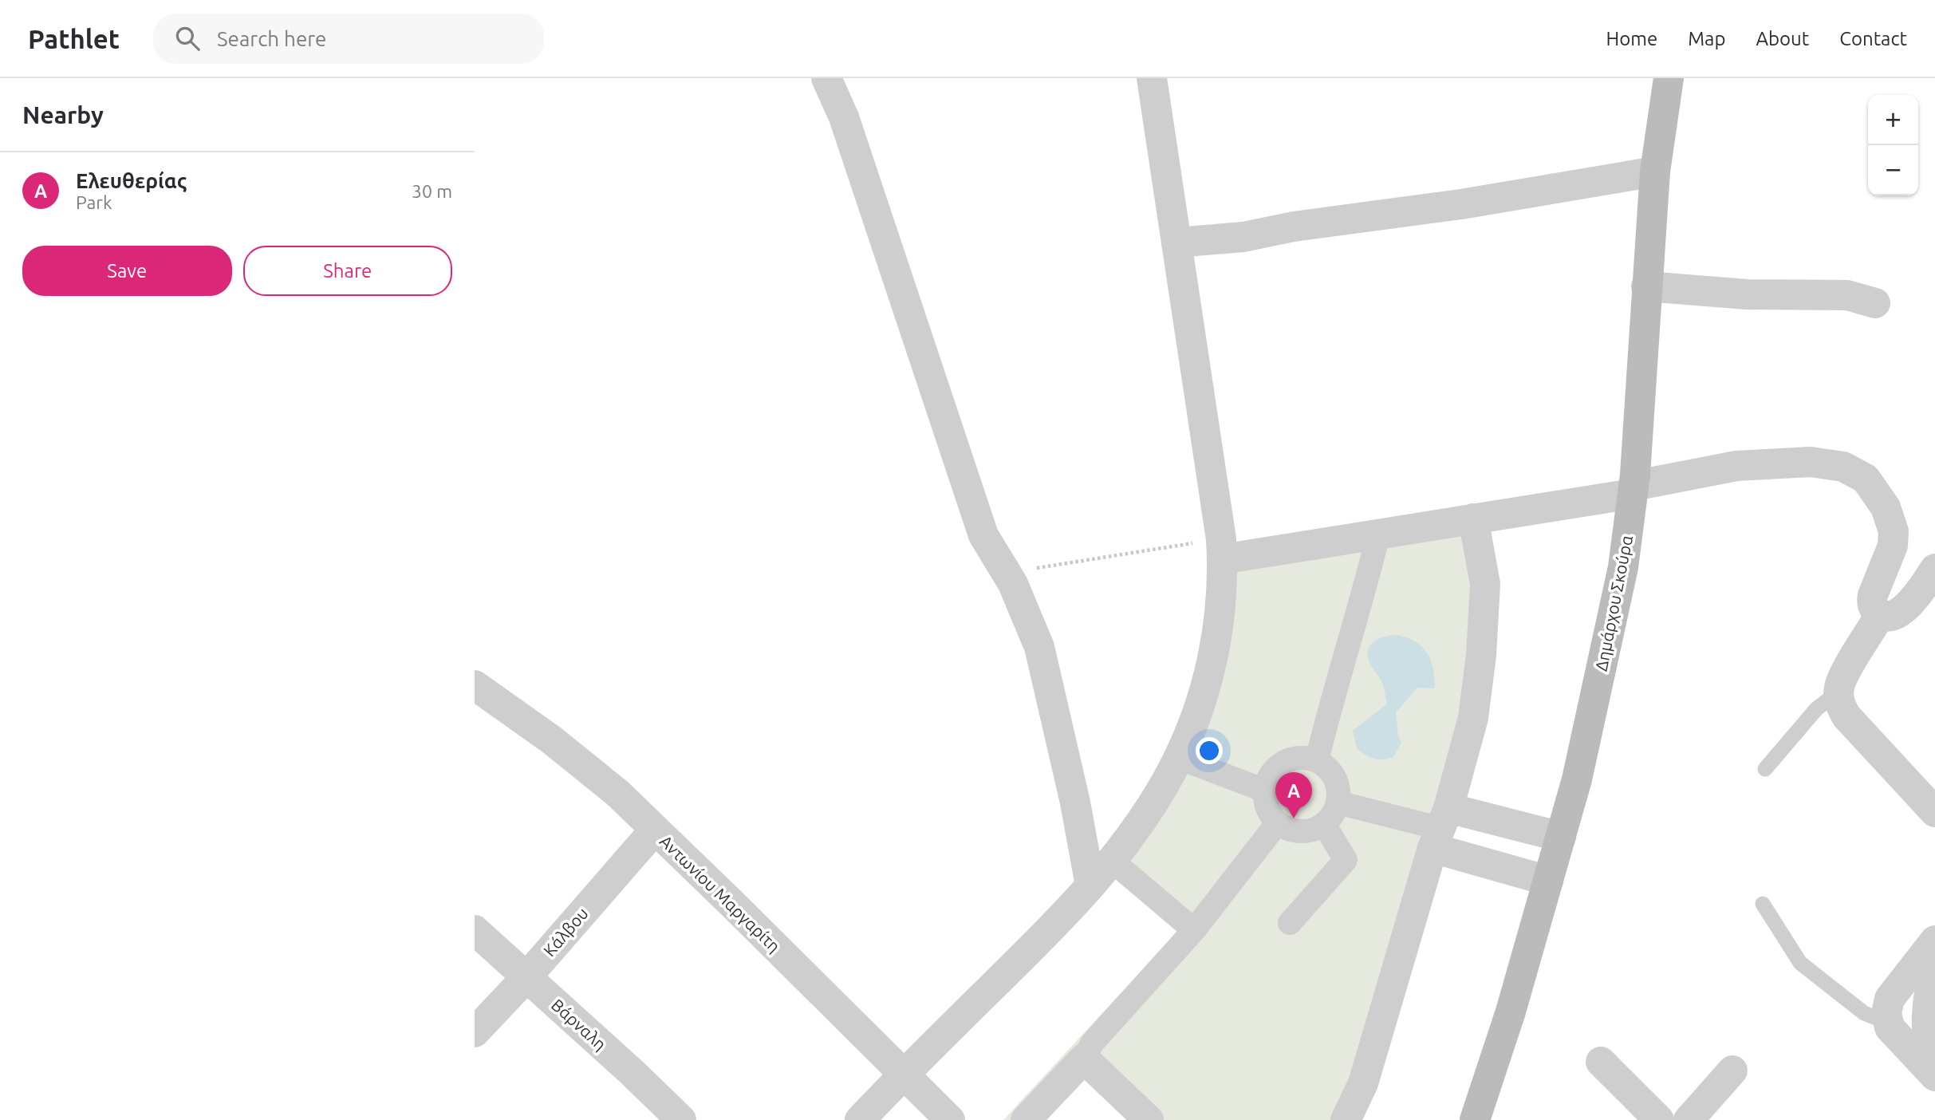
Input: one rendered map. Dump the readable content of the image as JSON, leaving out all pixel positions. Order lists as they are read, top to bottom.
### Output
{
  "streets": {
    "main road": ["Δημάρχου Σκούρα"],
    "street": ["Αντωνίου Μαργαρίτη", "Κάλβου", "Βάρναλη"]
  },
  "crossings": [
    ["Αντωνίου Μαργαρίτη", "Κάλβου"],
    ["Κάλβου", "Βάρναλη"]
  ],
  "page": {
    "header": "Pathlet",
    "search": "Search here",
    "nav": [
      "Home",
      "Map",
      "About",
      "Contact"
    ],
    "heading": "Nearby",
    "map_buttons": ["+", "−"],
    "list": [
      {
        "mark": "A",
        "name": "Ελευθερίας",
        "note": "Park",
        "value": "30 m"
      }
    ],
    "buttons": ["Save", "Share"],
    "pins": "A"
  }
}
